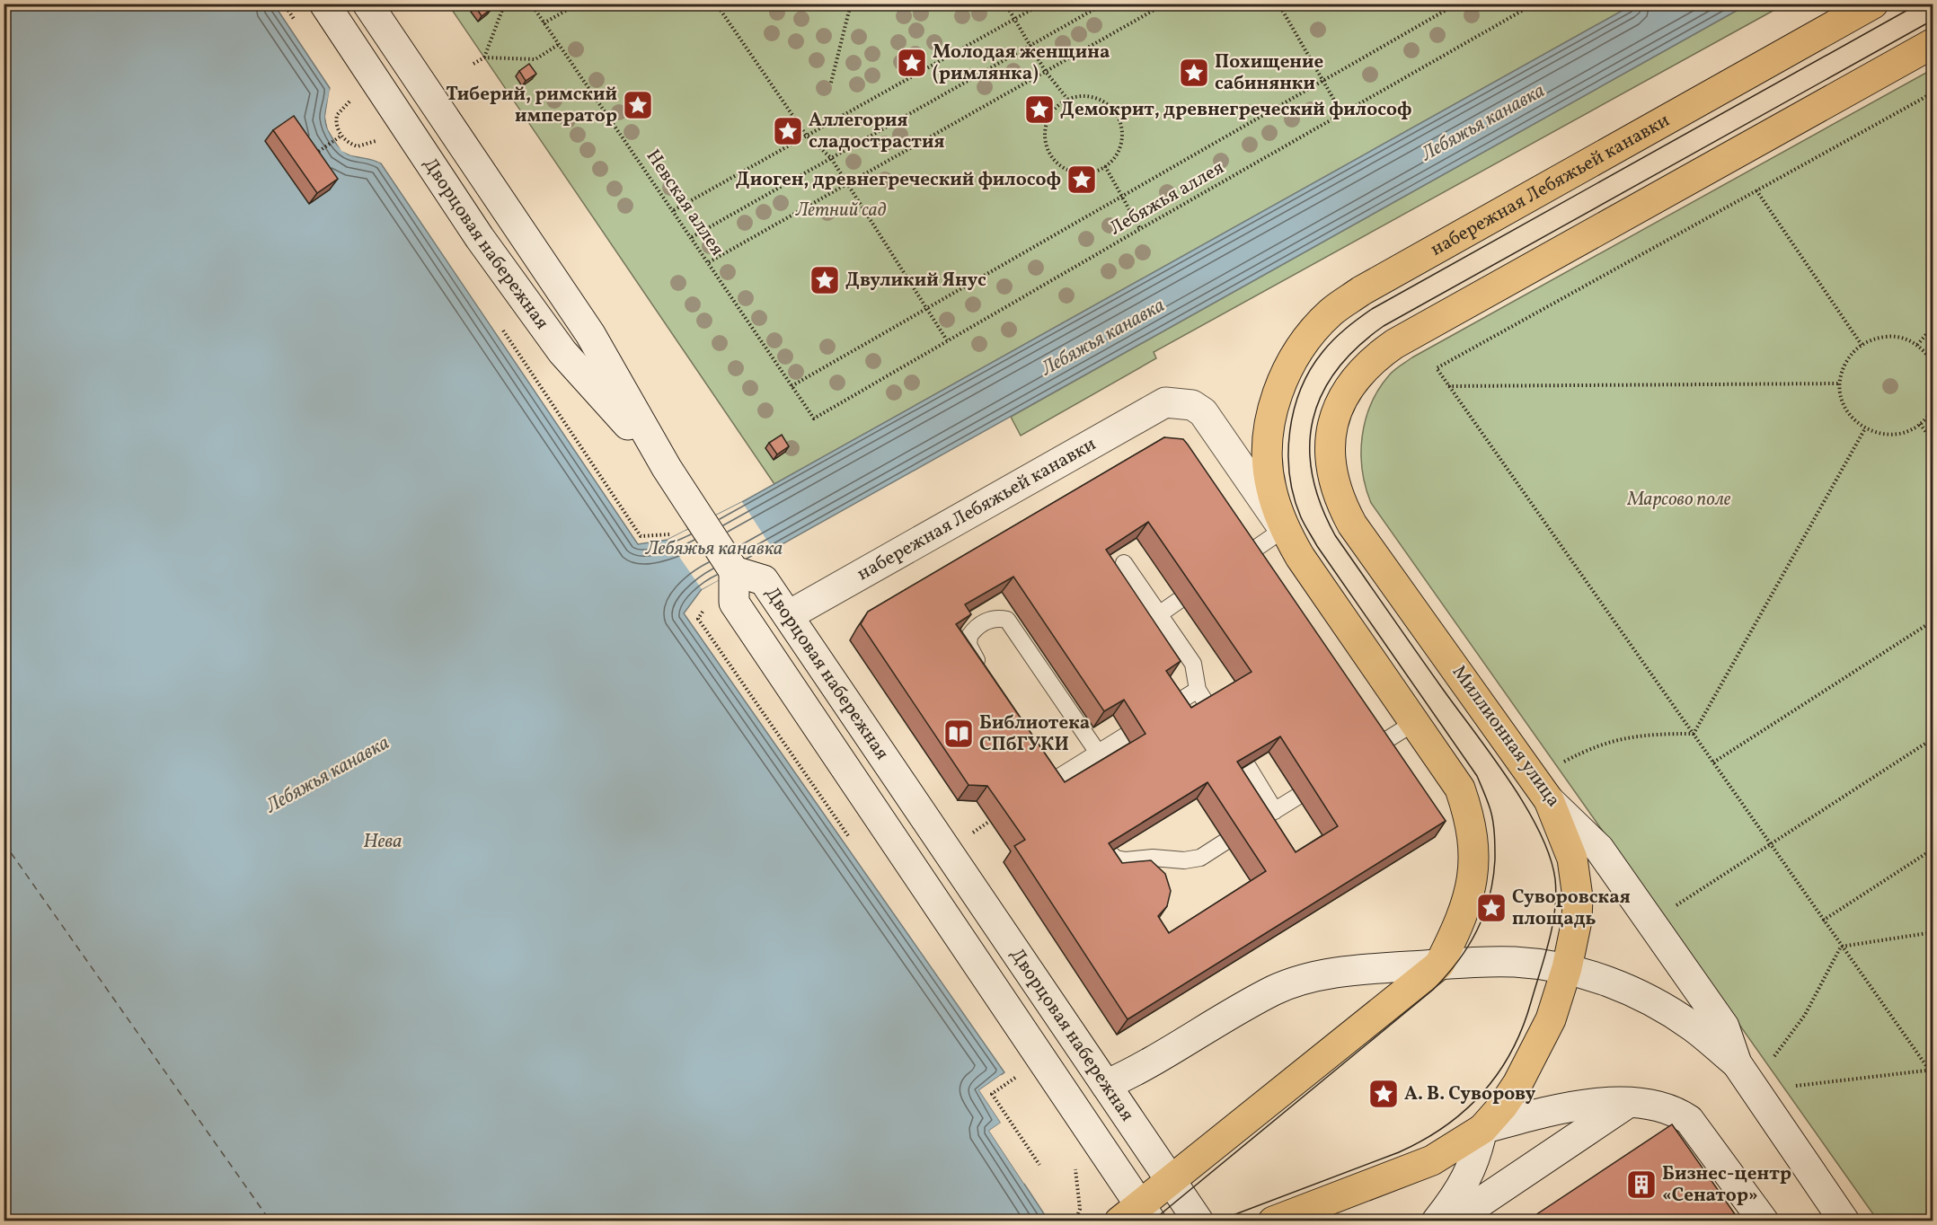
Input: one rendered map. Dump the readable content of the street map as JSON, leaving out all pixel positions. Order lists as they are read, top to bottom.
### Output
{
  "streets": {
    "main road": ["набережная Лебяжьей канавки", "Дворцовая набережная", "Миллионная улица"],
    "path": ["Лебяжья аллея", "Невская аллея"]
  },
  "crossings": [
    ["набережная Лебяжьей канавки", "Дворцовая набережная"],
    ["Лебяжья аллея", "Невская аллея"]
  ],
  "water": ["Лебяжья канавка", "Нева"],
  "parks": ["Летний сад", "Марсово поле"],
  "places": {
    "place": [
      "Молодая женщина (римлянка)",
      "Похищение сабинянки",
      "Тиберий, римский император",
      "Демокрит, древнегреческий философ",
      "Аллегория сладострастия",
      "Диоген, древнегреческий философ",
      "Двуликий Янус",
      "Суворовская площадь",
      "А. В. Суворову"
    ],
    "library": ["Библиотека СПбГУКИ"],
    "building": ["Бизнес-центр «Сенатор»"]
  }
}
